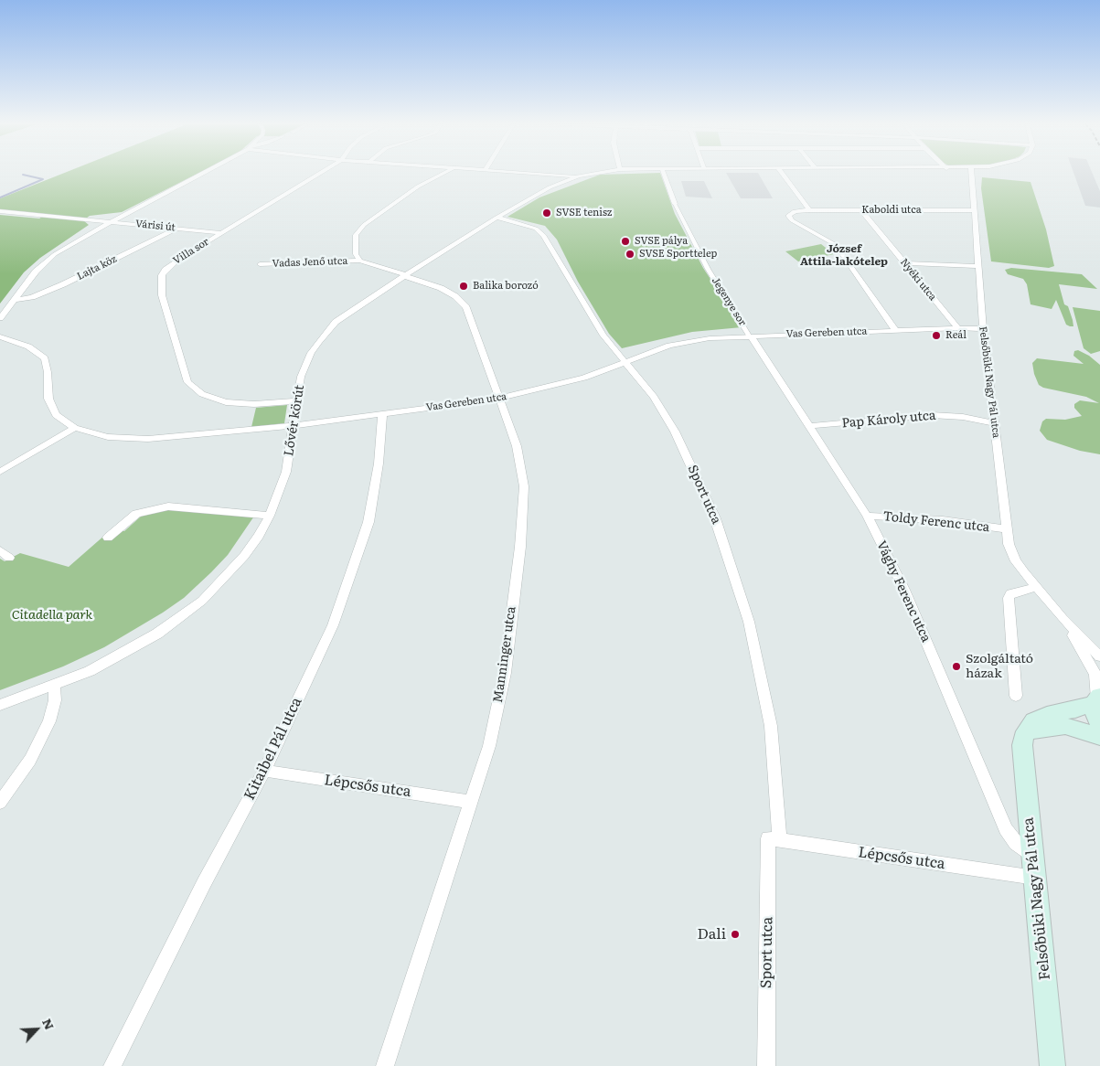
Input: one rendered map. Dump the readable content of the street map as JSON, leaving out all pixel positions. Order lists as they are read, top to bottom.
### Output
{
  "streets": {
    "main road": ["Felsőbüki Nagy Pál utca"],
    "street": [
      "Kaboldi utca",
      "Várisi út",
      "Villa sor",
      "Vadas Jenő utca",
      "Lajta köz",
      "Nyéki utca",
      "Jegenye sor",
      "Vas Gereben utca",
      "Pap Károly utca",
      "Lővér körút",
      "Sport utca",
      "Toldy Ferenc utca",
      "Vághy Ferenc utca",
      "Manninger utca",
      "Kitaibel Pál utca",
      "Lépcsős utca"
    ]
  },
  "crossings": [
    ["Kaboldi utca", "Nyéki utca"],
    ["Kaboldi utca", "Vas Gereben utca"],
    ["Kaboldi utca", "Felsőbüki Nagy Pál utca"],
    ["Várisi út", "Villa sor"],
    ["Várisi út", "Lajta köz"],
    ["Villa sor", "Lővér körút"],
    ["Vadas Jenő utca", "Lővér körút"],
    ["Vadas Jenő utca", "Manninger utca"],
    ["Nyéki utca", "Vas Gereben utca"],
    ["Jegenye sor", "Vas Gereben utca"],
    ["Jegenye sor", "Vághy Ferenc utca"],
    ["Vas Gereben utca", "Felsőbüki Nagy Pál utca"],
    ["Vas Gereben utca", "Lővér körút"],
    ["Vas Gereben utca", "Sport utca"],
    ["Vas Gereben utca", "Vághy Ferenc utca"],
    ["Vas Gereben utca", "Manninger utca"],
    ["Vas Gereben utca", "Kitaibel Pál utca"],
    ["Felsőbüki Nagy Pál utca", "Pap Károly utca"],
    ["Felsőbüki Nagy Pál utca", "Toldy Ferenc utca"],
    ["Felsőbüki Nagy Pál utca", "Vághy Ferenc utca"],
    ["Felsőbüki Nagy Pál utca", "Lépcsős utca"],
    ["Pap Károly utca", "Vághy Ferenc utca"],
    ["Lővér körút", "Sport utca"],
    ["Lővér körút", "Manninger utca"],
    ["Sport utca", "Lépcsős utca"],
    ["Toldy Ferenc utca", "Vághy Ferenc utca"],
    ["Manninger utca", "Lépcsős utca"],
    ["Kitaibel Pál utca", "Lépcsős utca"]
  ],
  "districts": ["József Attila-lakótelep"],
  "parks": ["Citadella park"],
  "places": [
    "SVSE tenisz",
    "SVSE pálya",
    "SVSE Sporttelep",
    "Balika borozó",
    "Reál",
    "Szolgáltató házak",
    "Dali"
  ],
  "north": "top right"
}
